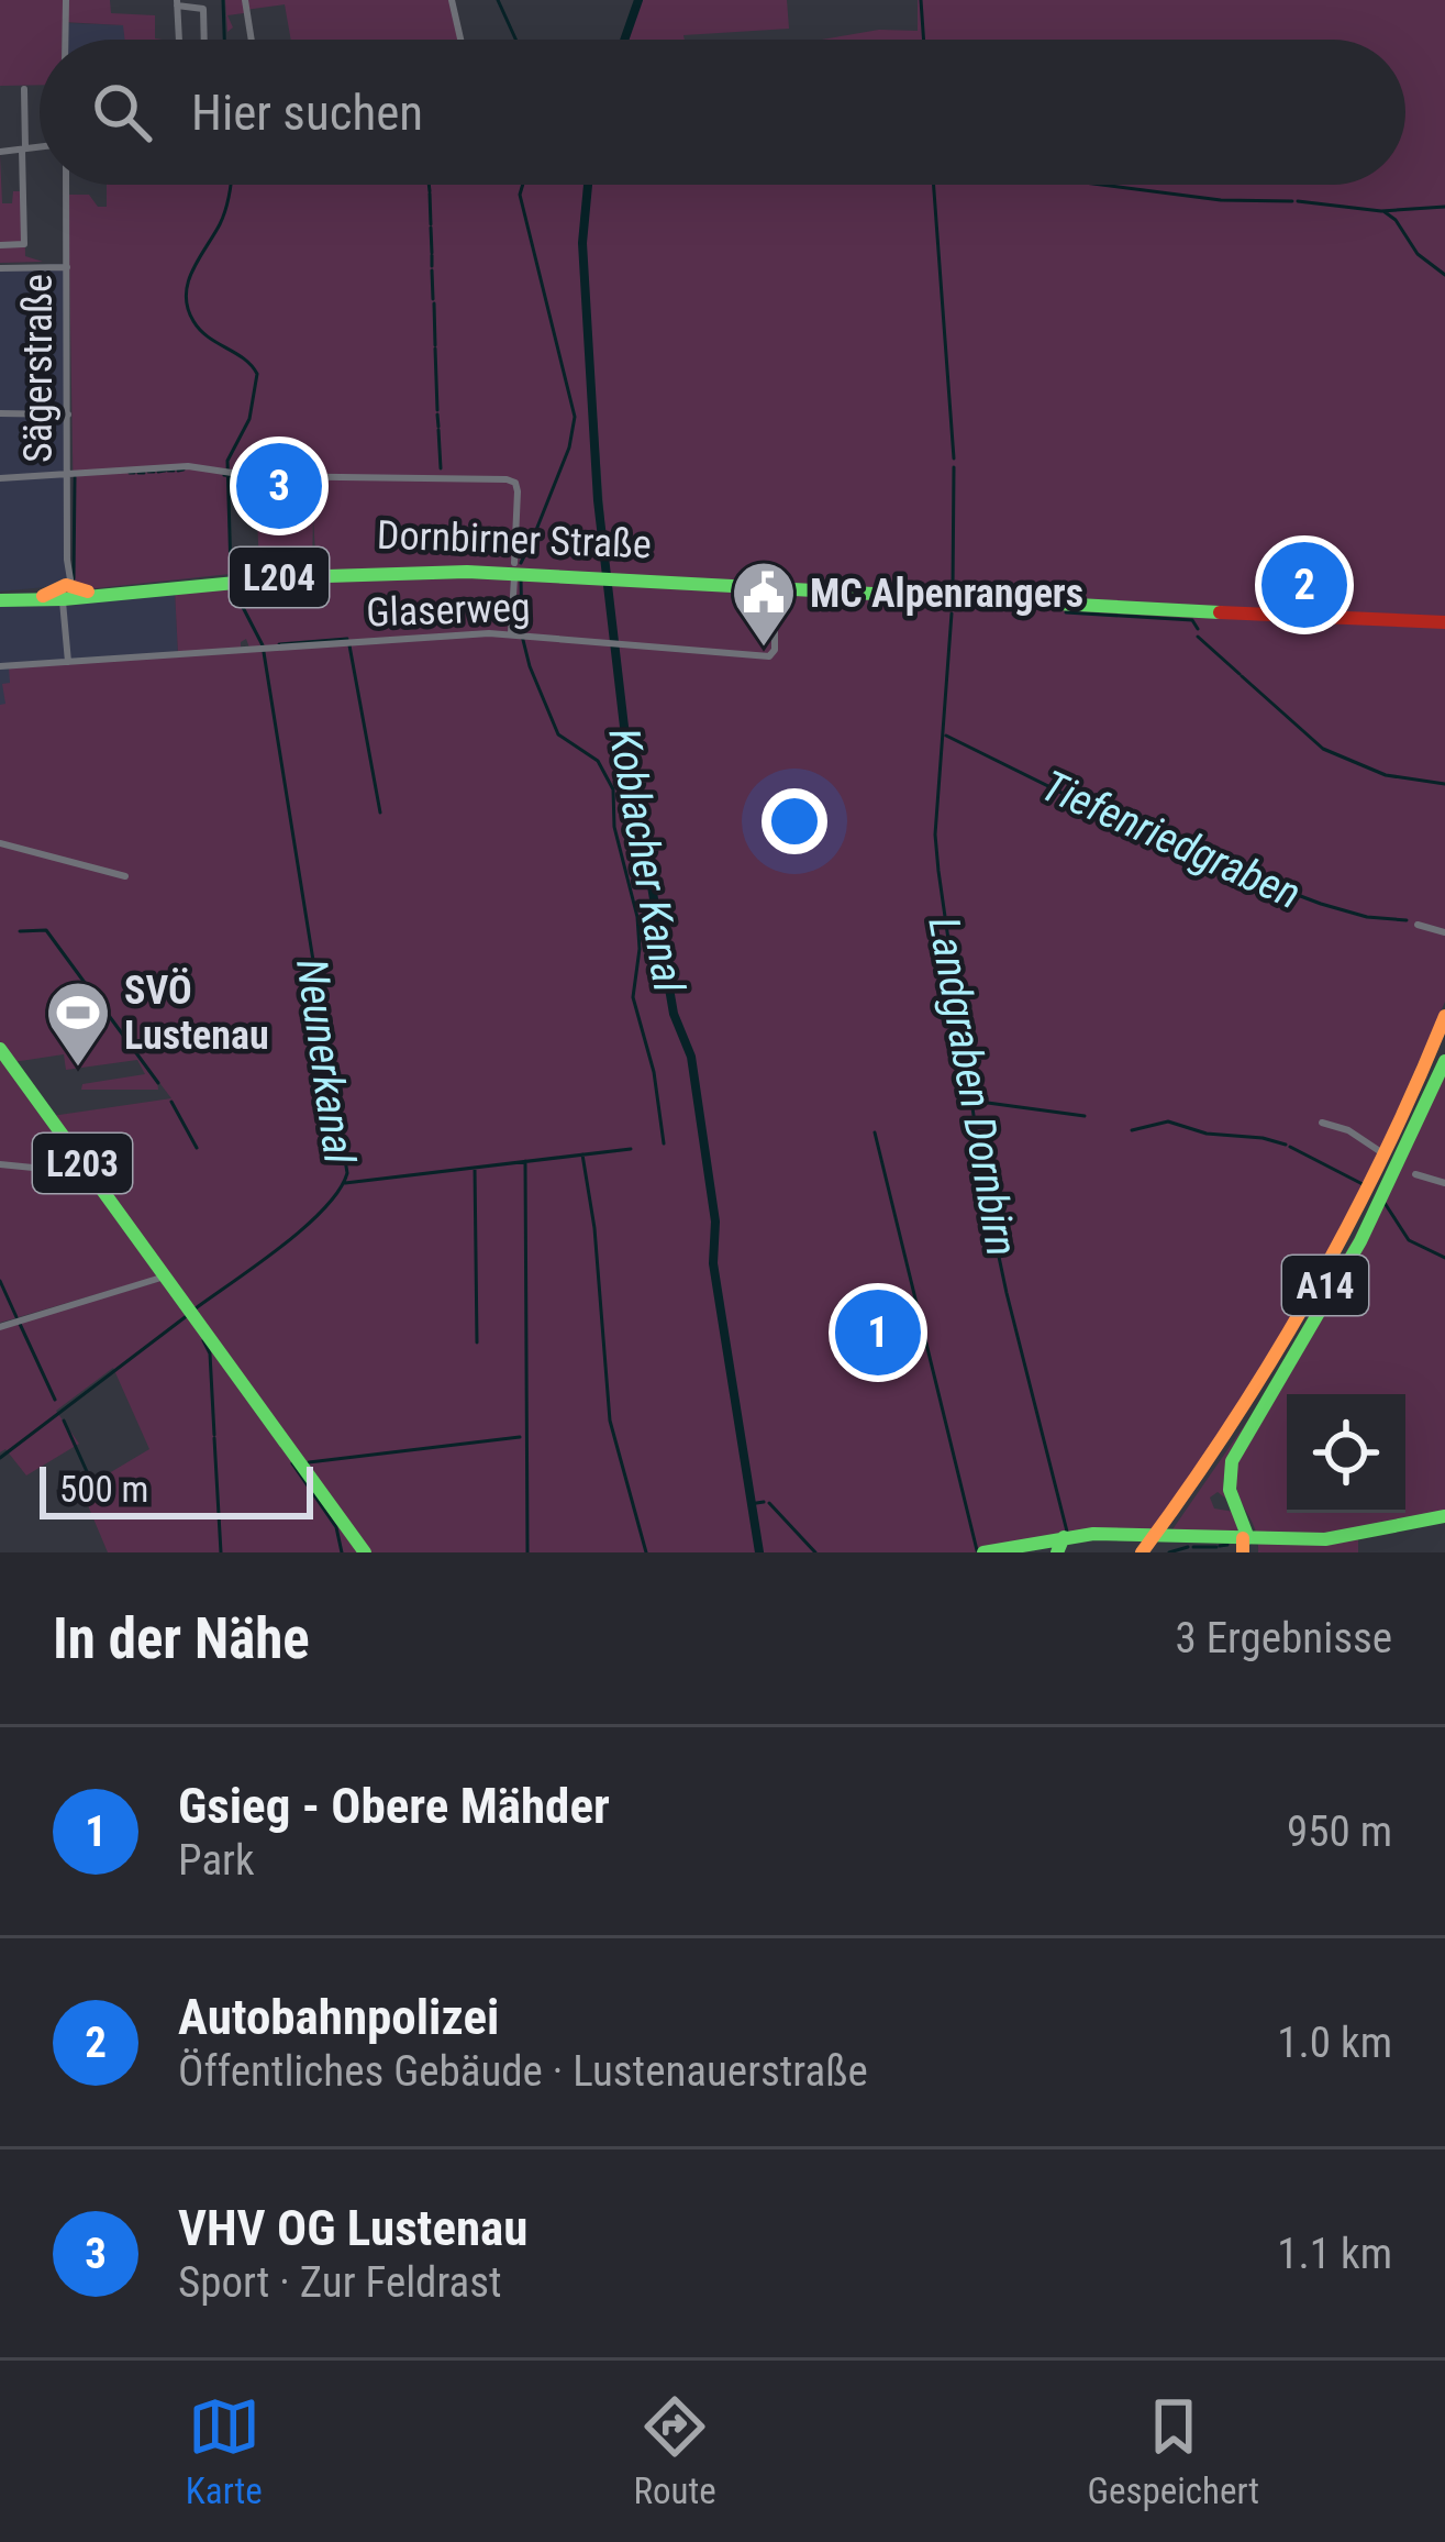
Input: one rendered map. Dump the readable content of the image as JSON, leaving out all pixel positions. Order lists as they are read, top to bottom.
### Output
{
  "streets": {
    "main road": [
      "Dornbirner Straße",
      "L204",
      "L203",
      "A14"
    ],
    "street": ["Sägerstraße", "Glaserweg"]
  },
  "crossings": [
    ["Sägerstraße", "Dornbirner Straße"],
    ["Dornbirner Straße", "Glaserweg"]
  ],
  "water": [
    "Tiefenriedgraben",
    "Koblacher Kanal",
    "Neunerkanal",
    "Landgraben Dornbirn"
  ],
  "places": {
    "public building": ["MC Alpenrangers"],
    "sports": ["SVÖ Lustenau"]
  },
  "scale_bar": "500 m",
  "page": {
    "search": "Hier suchen",
    "pins": ["3", "2", "1"],
    "scale": "500 m",
    "heading": ["In der Nähe", "3 Ergebnisse"],
    "list": [
      {
        "mark": "1",
        "name": "Gsieg - Obere Mähder",
        "note": "Park",
        "value": "950 m"
      },
      {
        "mark": "2",
        "name": "Autobahnpolizei",
        "note": "Öffentliches Gebäude · Lustenauerstraße",
        "value": "1.0 km"
      },
      {
        "mark": "3",
        "name": "VHV OG Lustenau",
        "note": "Sport · Zur Feldrast",
        "value": "1.1 km"
      }
    ],
    "nav": ["Karte", "Route", "Gespeichert"]
  }
}
